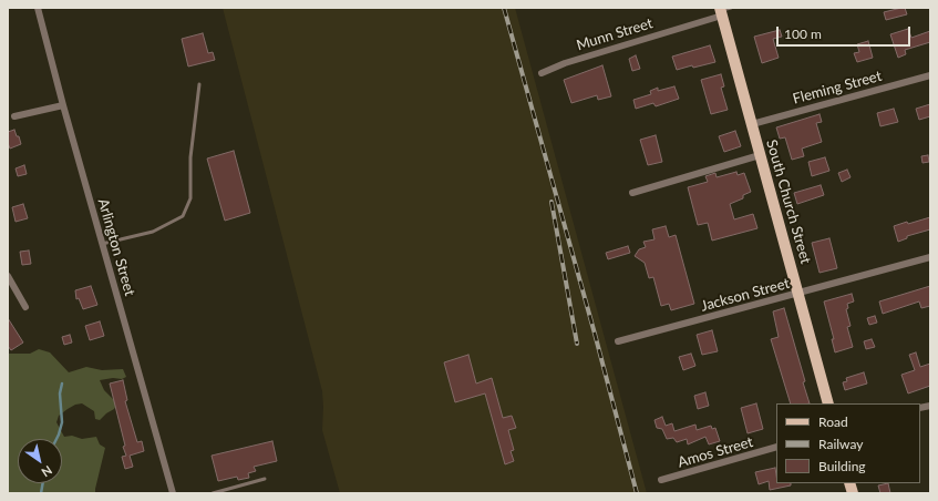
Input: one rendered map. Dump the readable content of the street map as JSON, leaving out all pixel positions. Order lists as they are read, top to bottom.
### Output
{
  "streets": {
    "main road": ["South Church Street"],
    "street": [
      "Munn Street",
      "Fleming Street",
      "Arlington Street",
      "Jackson Street",
      "Amos Street"
    ]
  },
  "crossings": [
    ["Munn Street", "South Church Street"],
    ["Fleming Street", "South Church Street"],
    ["South Church Street", "Jackson Street"]
  ],
  "legend": ["Road", "Railway", "Building"],
  "scale_bar": "100 m",
  "north": "bottom right"
}
